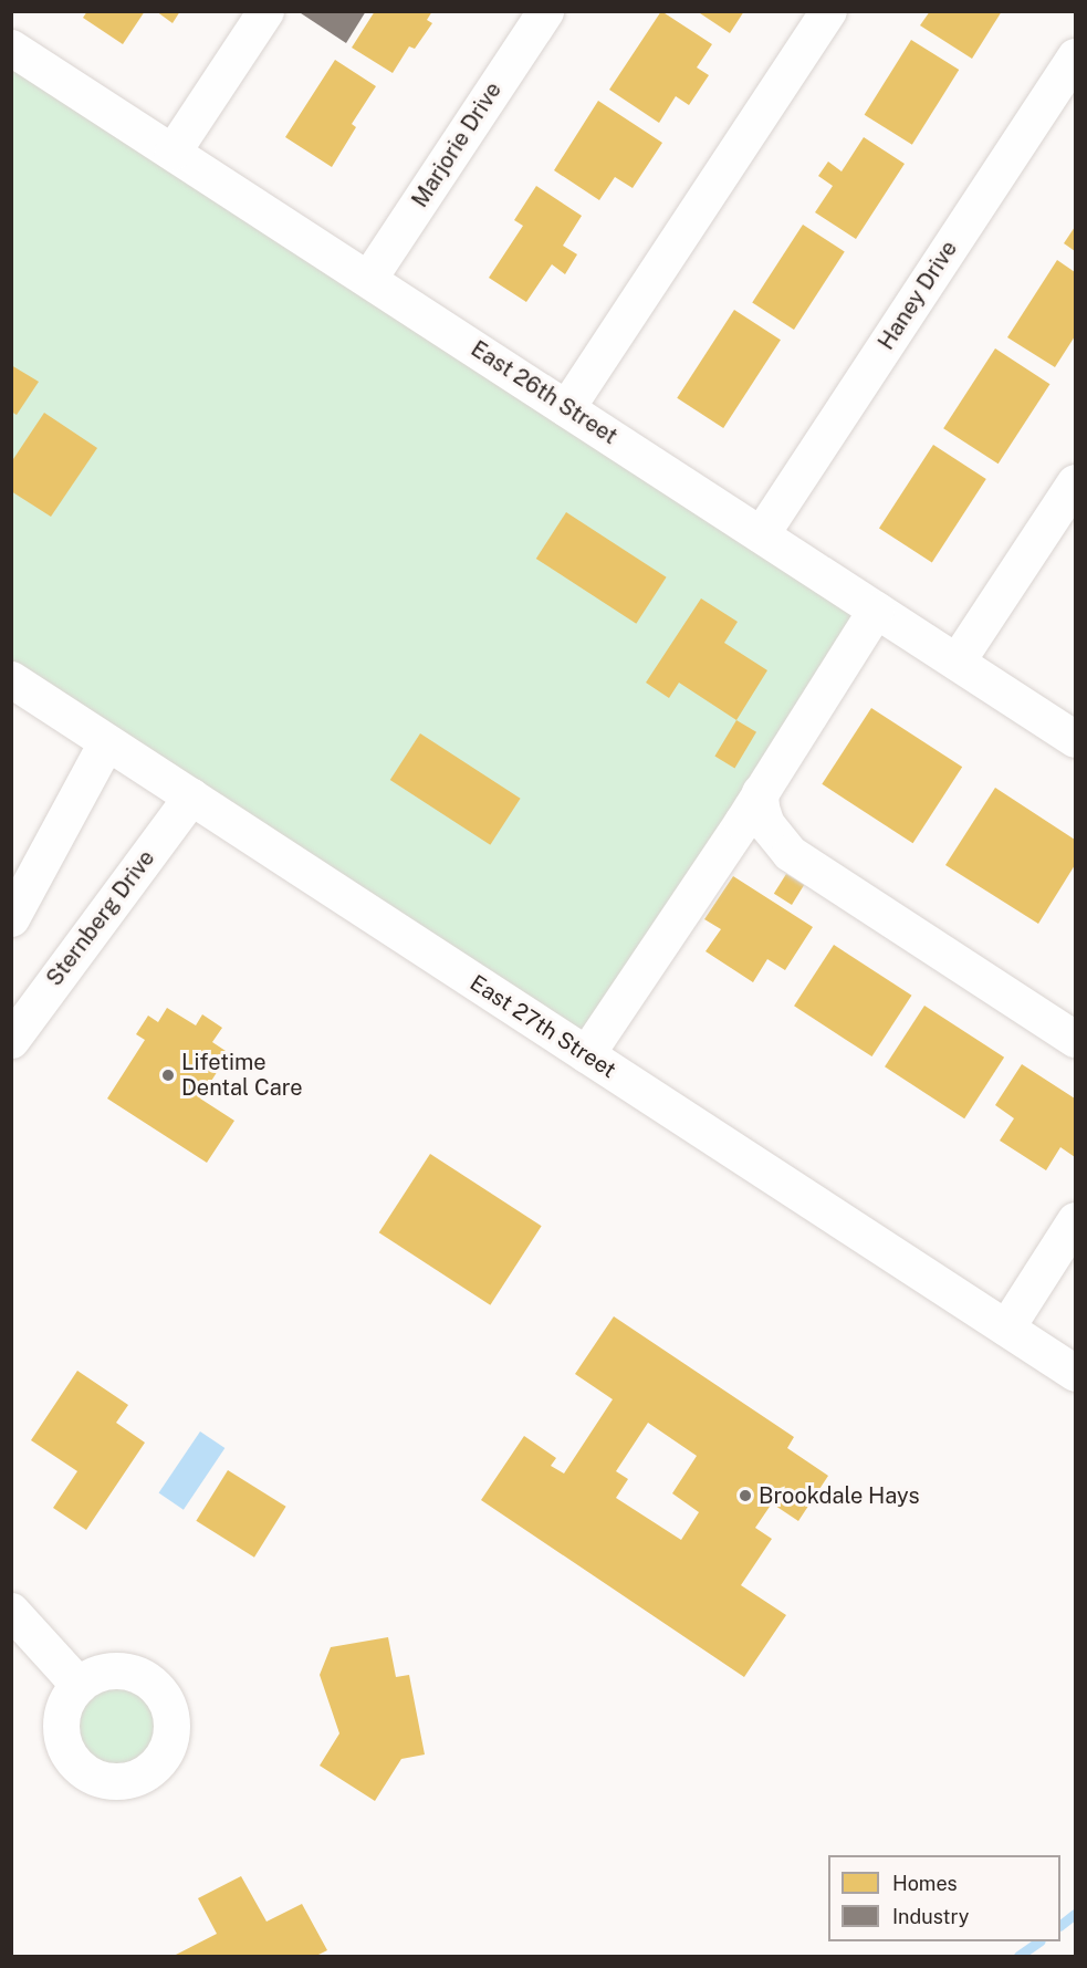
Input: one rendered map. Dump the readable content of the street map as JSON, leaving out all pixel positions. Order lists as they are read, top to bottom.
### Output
{
  "streets": {
    "street": [
      "Marjorie Drive",
      "Haney Drive",
      "East 26th Street",
      "Sternberg Drive",
      "East 27th Street"
    ]
  },
  "crossings": [
    ["Marjorie Drive", "East 26th Street"],
    ["Haney Drive", "East 26th Street"],
    ["Sternberg Drive", "East 27th Street"]
  ],
  "places": ["Lifetime Dental Care", "Brookdale Hays"],
  "legend": ["Homes", "Industry"]
}
